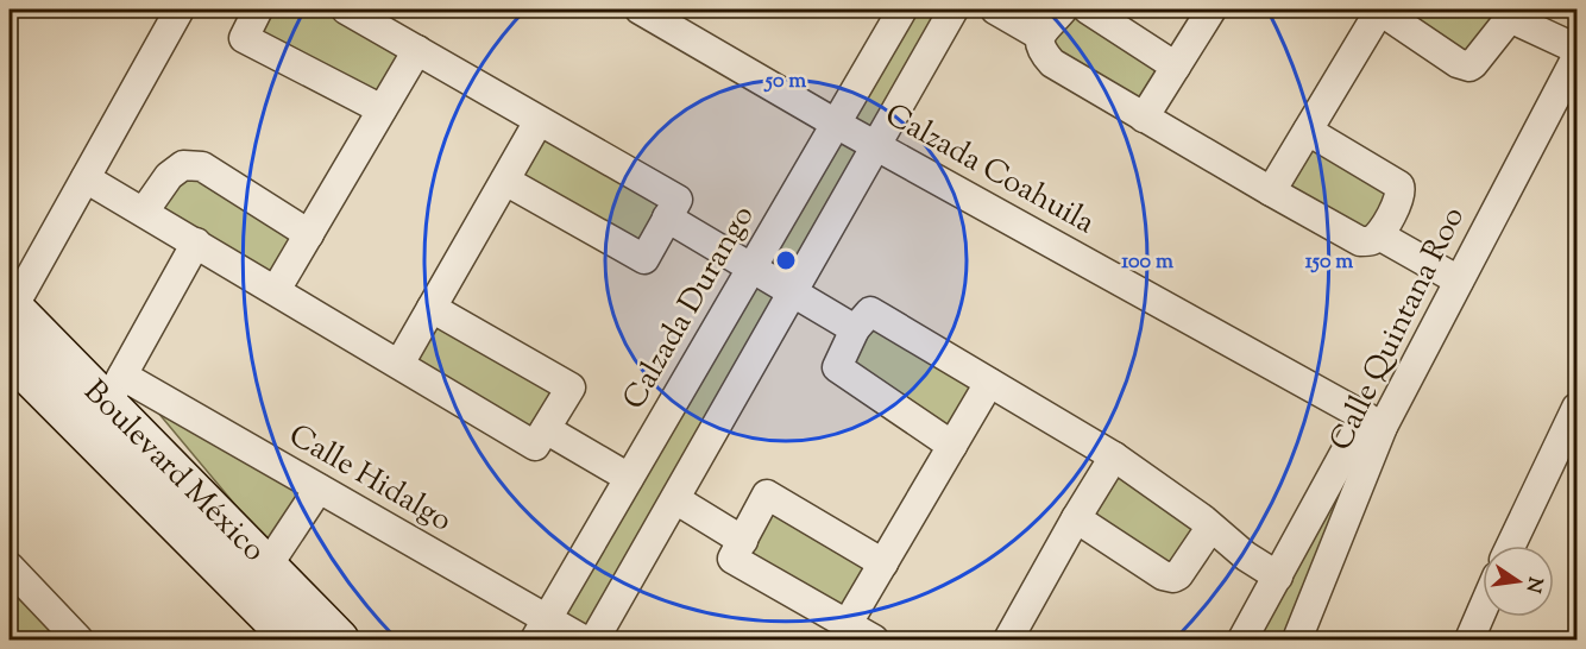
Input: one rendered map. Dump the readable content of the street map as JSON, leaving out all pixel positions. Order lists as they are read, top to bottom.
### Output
{
  "streets": {
    "main road": ["Boulevard México"],
    "street": [
      "Calzada Coahuila",
      "Calzada Durango",
      "Calle Quintana Roo",
      "Calle Hidalgo"
    ]
  },
  "crossings": [
    ["Calzada Coahuila", "Calzada Durango"],
    ["Calzada Coahuila", "Calle Quintana Roo"],
    ["Calzada Durango", "Calle Hidalgo"],
    ["Boulevard México", "Calle Hidalgo"]
  ],
  "north": "right",
  "rings": ["50 m", "100 m", "150 m"]
}
